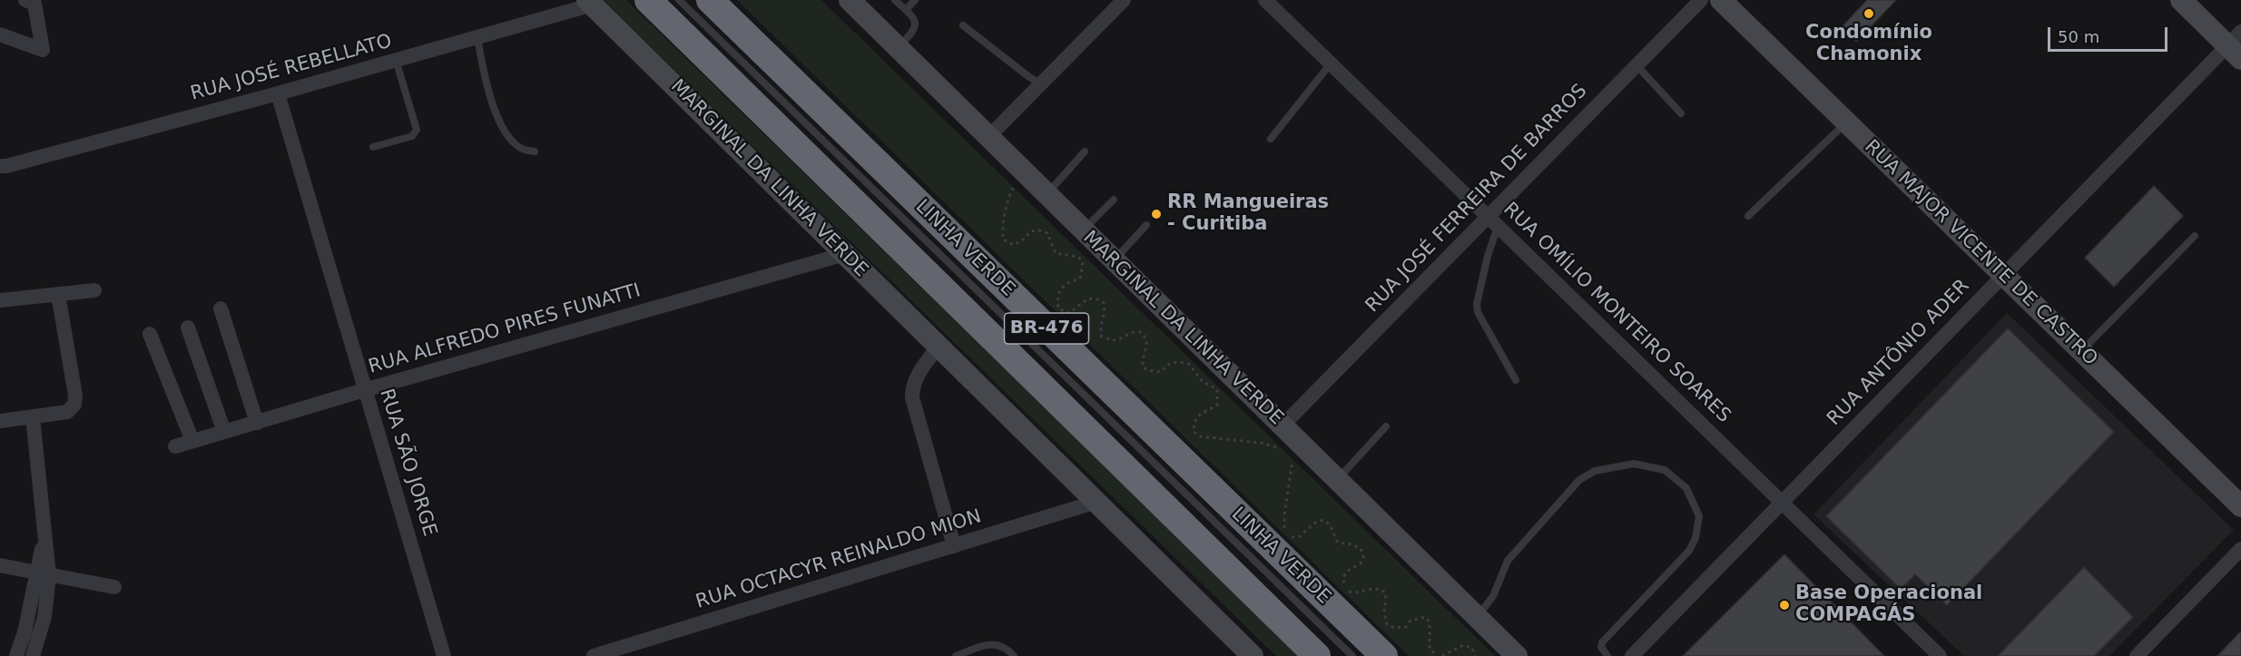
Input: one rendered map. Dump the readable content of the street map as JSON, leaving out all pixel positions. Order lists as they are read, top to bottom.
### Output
{
  "streets": {
    "highway": ["LINHA VERDE", "BR-476"],
    "main road": ["MARGINAL DA LINHA VERDE", "RUA MAJOR VICENTE DE CASTRO"],
    "street": [
      "RUA JOSÉ REBELLATO",
      "RUA JOSÉ FERREIRA DE BARROS",
      "RUA OMÍLIO MONTEIRO SOARES",
      "RUA ALFREDO PIRES FUNATTI",
      "RUA ANTÔNIO ADER",
      "RUA SÃO JORGE",
      "RUA OCTACYR REINALDO MION"
    ]
  },
  "crossings": [
    ["RUA JOSÉ REBELLATO", "MARGINAL DA LINHA VERDE"],
    ["RUA JOSÉ REBELLATO", "RUA SÃO JORGE"],
    ["MARGINAL DA LINHA VERDE", "RUA JOSÉ FERREIRA DE BARROS"],
    ["MARGINAL DA LINHA VERDE", "RUA ALFREDO PIRES FUNATTI"],
    ["MARGINAL DA LINHA VERDE", "RUA OCTACYR REINALDO MION"],
    ["RUA JOSÉ FERREIRA DE BARROS", "RUA OMÍLIO MONTEIRO SOARES"],
    ["RUA MAJOR VICENTE DE CASTRO", "RUA ANTÔNIO ADER"],
    ["RUA OMÍLIO MONTEIRO SOARES", "RUA ANTÔNIO ADER"],
    ["RUA ALFREDO PIRES FUNATTI", "RUA SÃO JORGE"]
  ],
  "places": ["Condomínio Chamonix", "RR Mangueiras - Curitiba", "Base Operacional COMPAGÁS"],
  "scale_bar": "50 m"
}
